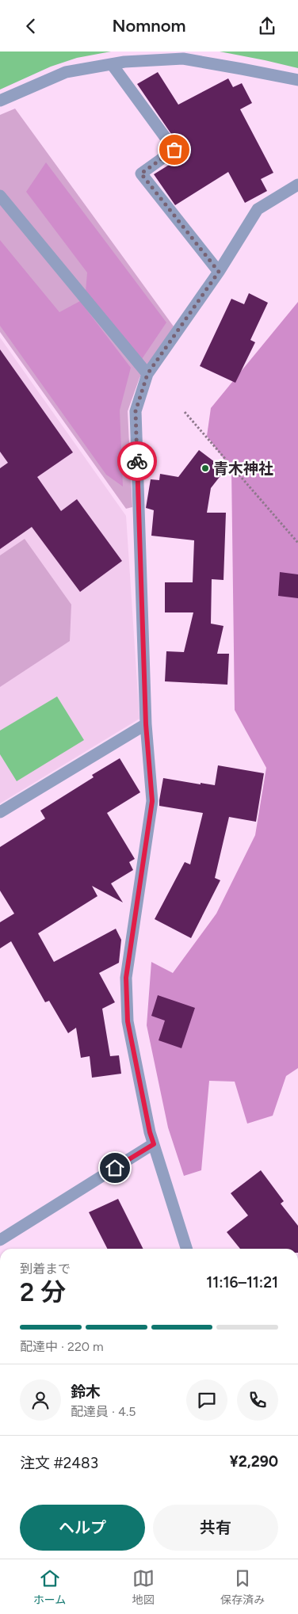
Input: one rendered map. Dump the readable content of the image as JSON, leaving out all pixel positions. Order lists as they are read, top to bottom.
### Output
{
  "places": ["青木神社"],
  "page": {
    "header": "Nomnom",
    "heading": ["2 分", "到着まで", "11:16–11:21"],
    "panel": [
      "鈴木",
      "配達員 · 4.5",
      "注文 #2483",
      "¥2,290"
    ],
    "bar": "配達中 · 220 m",
    "buttons": ["ヘルプ", "共有"],
    "tabs": ["ホーム", "地図", "保存済み"]
  }
}
